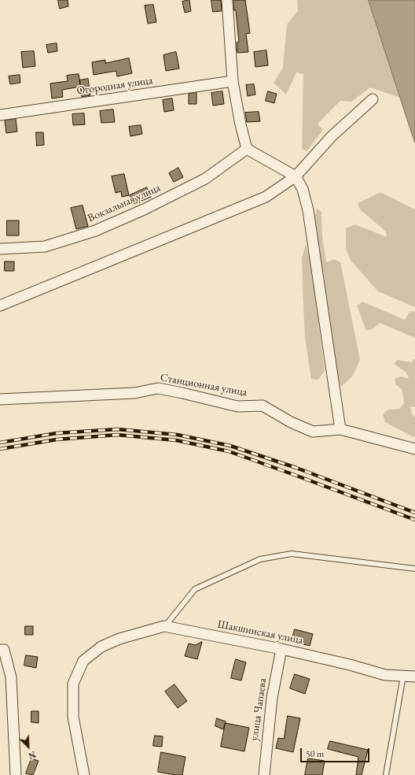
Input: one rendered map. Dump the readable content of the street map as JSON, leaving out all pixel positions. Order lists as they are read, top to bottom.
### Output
{
  "streets": {
    "street": [
      "Огородная улица",
      "Вокзальная улица",
      "Станционная улица",
      "Шакшинская улица",
      "улица Чапаева"
    ]
  },
  "crossings": [
    ["Шакшинская улица", "улица Чапаева"]
  ],
  "scale_bar": "50 m",
  "north": "bottom right"
}
